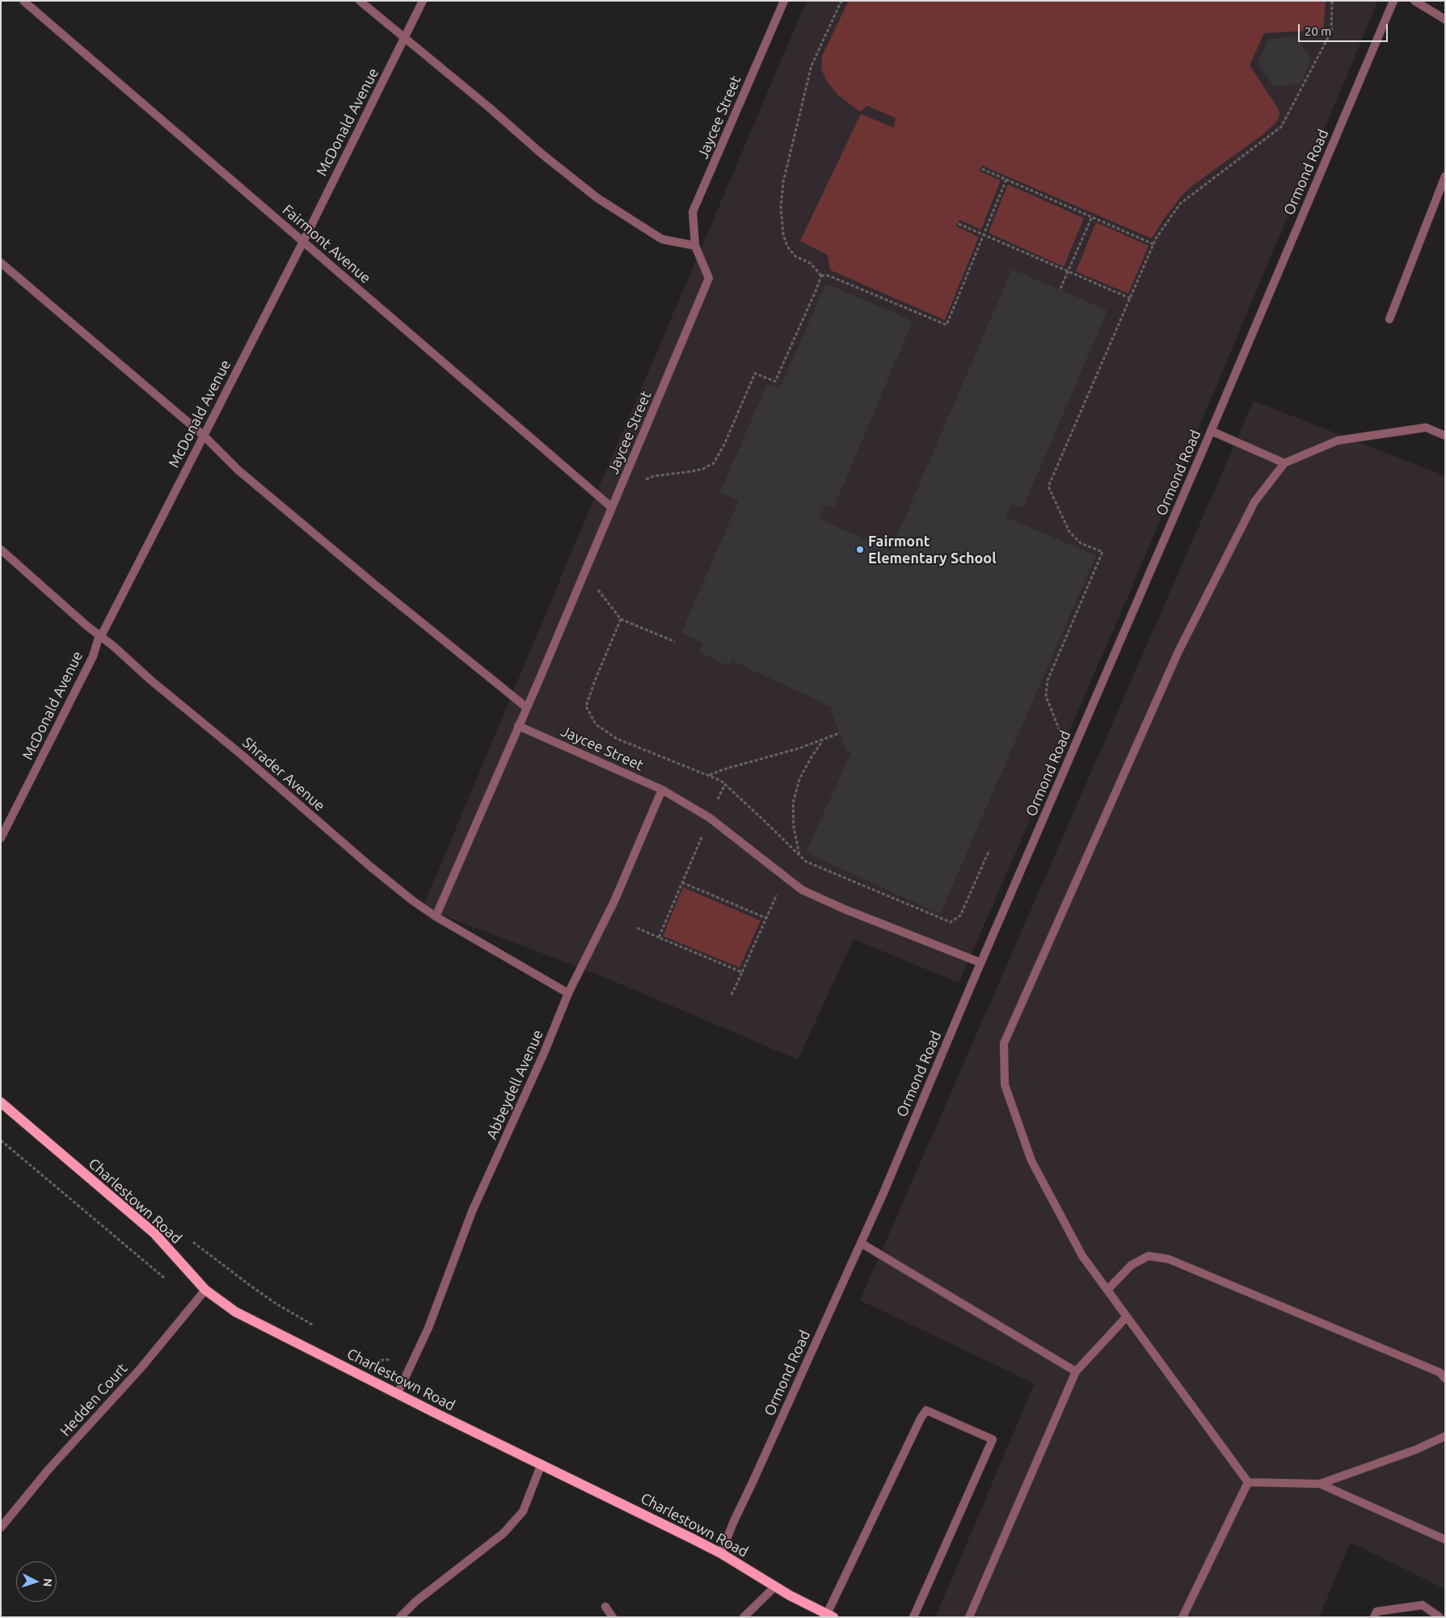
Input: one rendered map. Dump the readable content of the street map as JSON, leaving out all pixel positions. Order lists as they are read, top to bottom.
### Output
{
  "streets": {
    "main road": ["Charlestown Road"],
    "street": [
      "Jaycee Street",
      "McDonald Avenue",
      "Ormond Road",
      "Fairmont Avenue",
      "Shrader Avenue",
      "Abbeydell Avenue",
      "Hedden Court"
    ]
  },
  "crossings": [
    ["Jaycee Street", "Ormond Road"],
    ["Jaycee Street", "Fairmont Avenue"],
    ["Jaycee Street", "Abbeydell Avenue"],
    ["McDonald Avenue", "Fairmont Avenue"],
    ["McDonald Avenue", "Shrader Avenue"],
    ["Ormond Road", "Charlestown Road"],
    ["Shrader Avenue", "Abbeydell Avenue"],
    ["Abbeydell Avenue", "Charlestown Road"],
    ["Charlestown Road", "Hedden Court"]
  ],
  "places": ["Fairmont Elementary School"],
  "scale_bar": "20 m",
  "north": "right"
}
